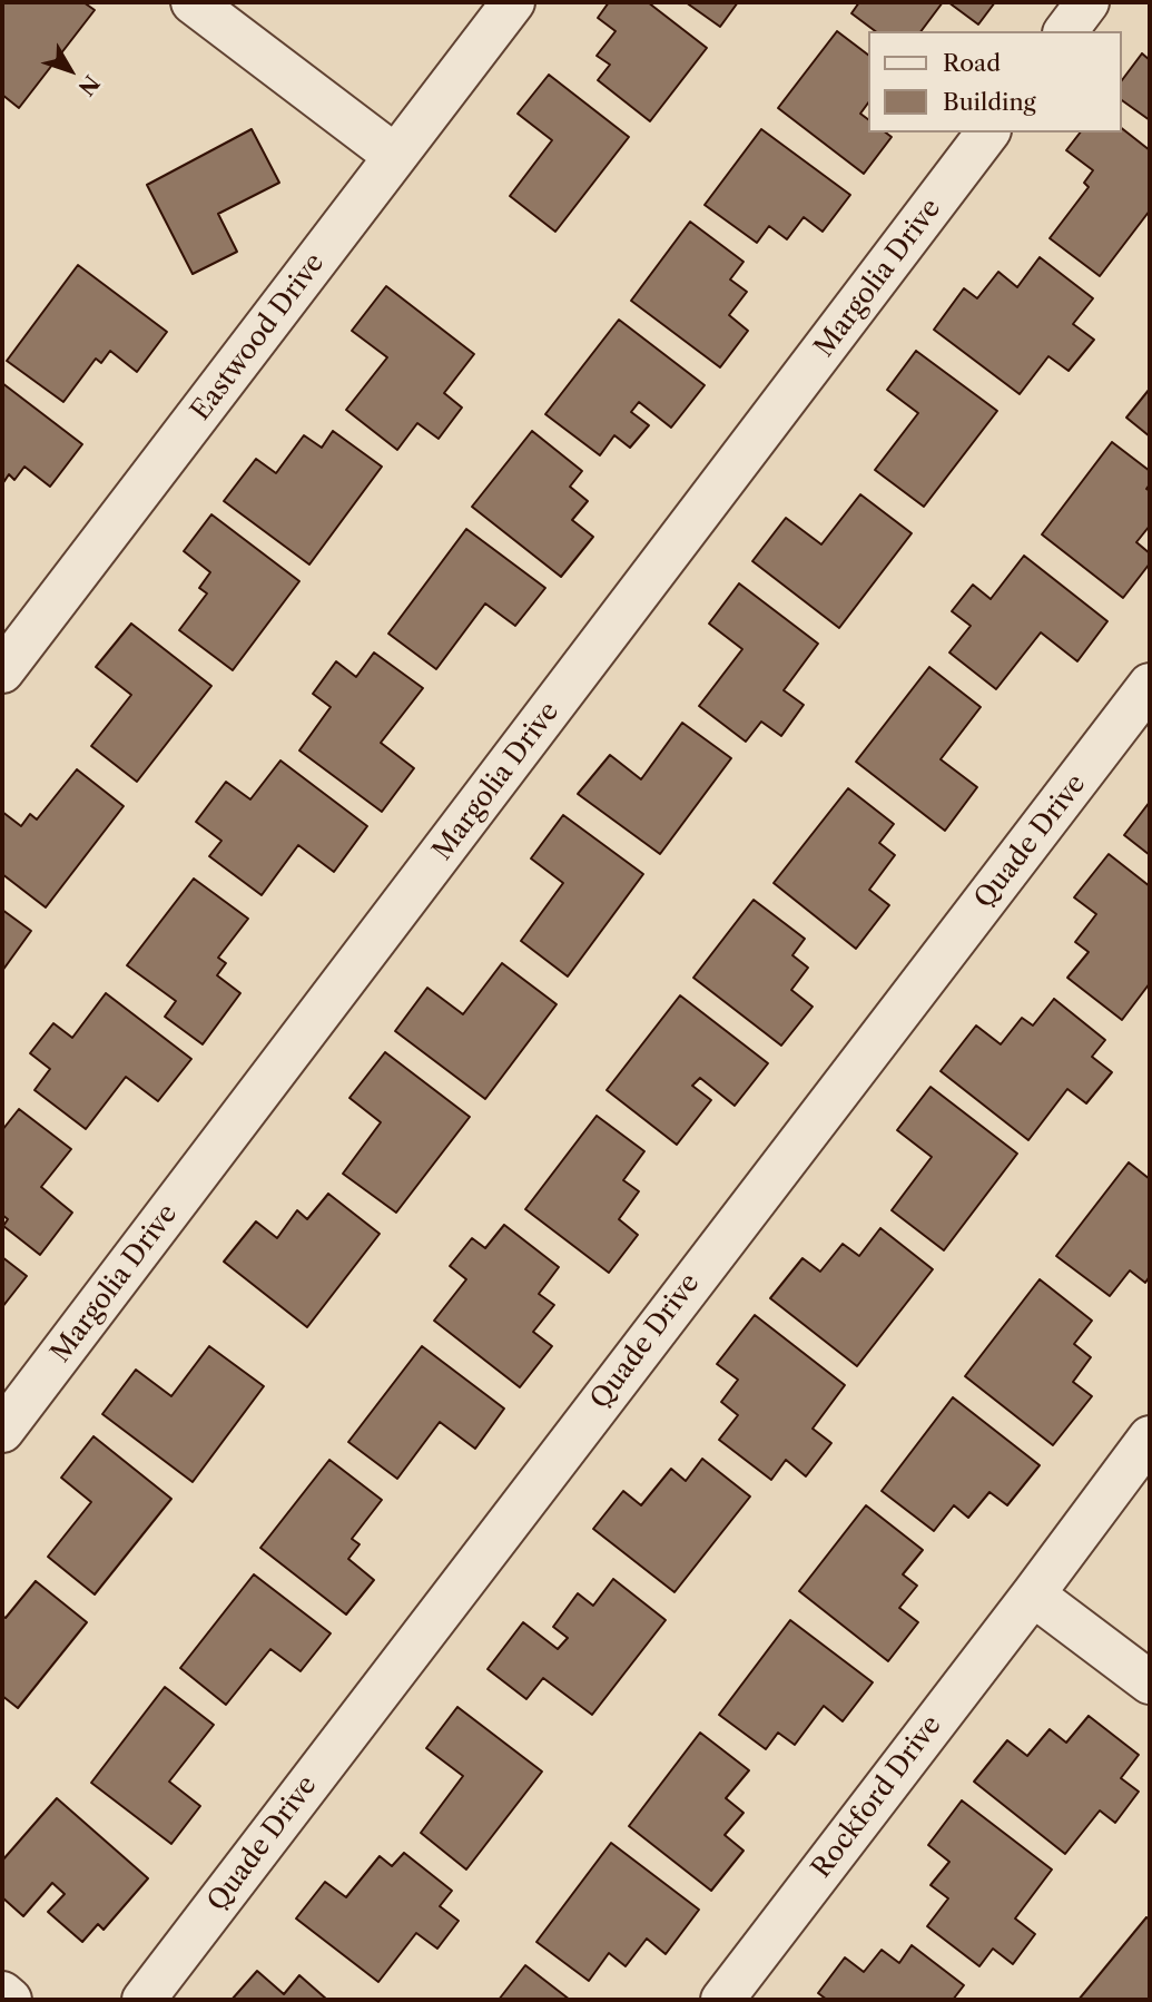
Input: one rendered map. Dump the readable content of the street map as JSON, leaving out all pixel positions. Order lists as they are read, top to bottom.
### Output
{
  "streets": {
    "street": [
      "Margolia Drive",
      "Eastwood Drive",
      "Quade Drive",
      "Rockford Drive"
    ]
  },
  "legend": ["Road", "Building"],
  "north": "bottom right"
}
